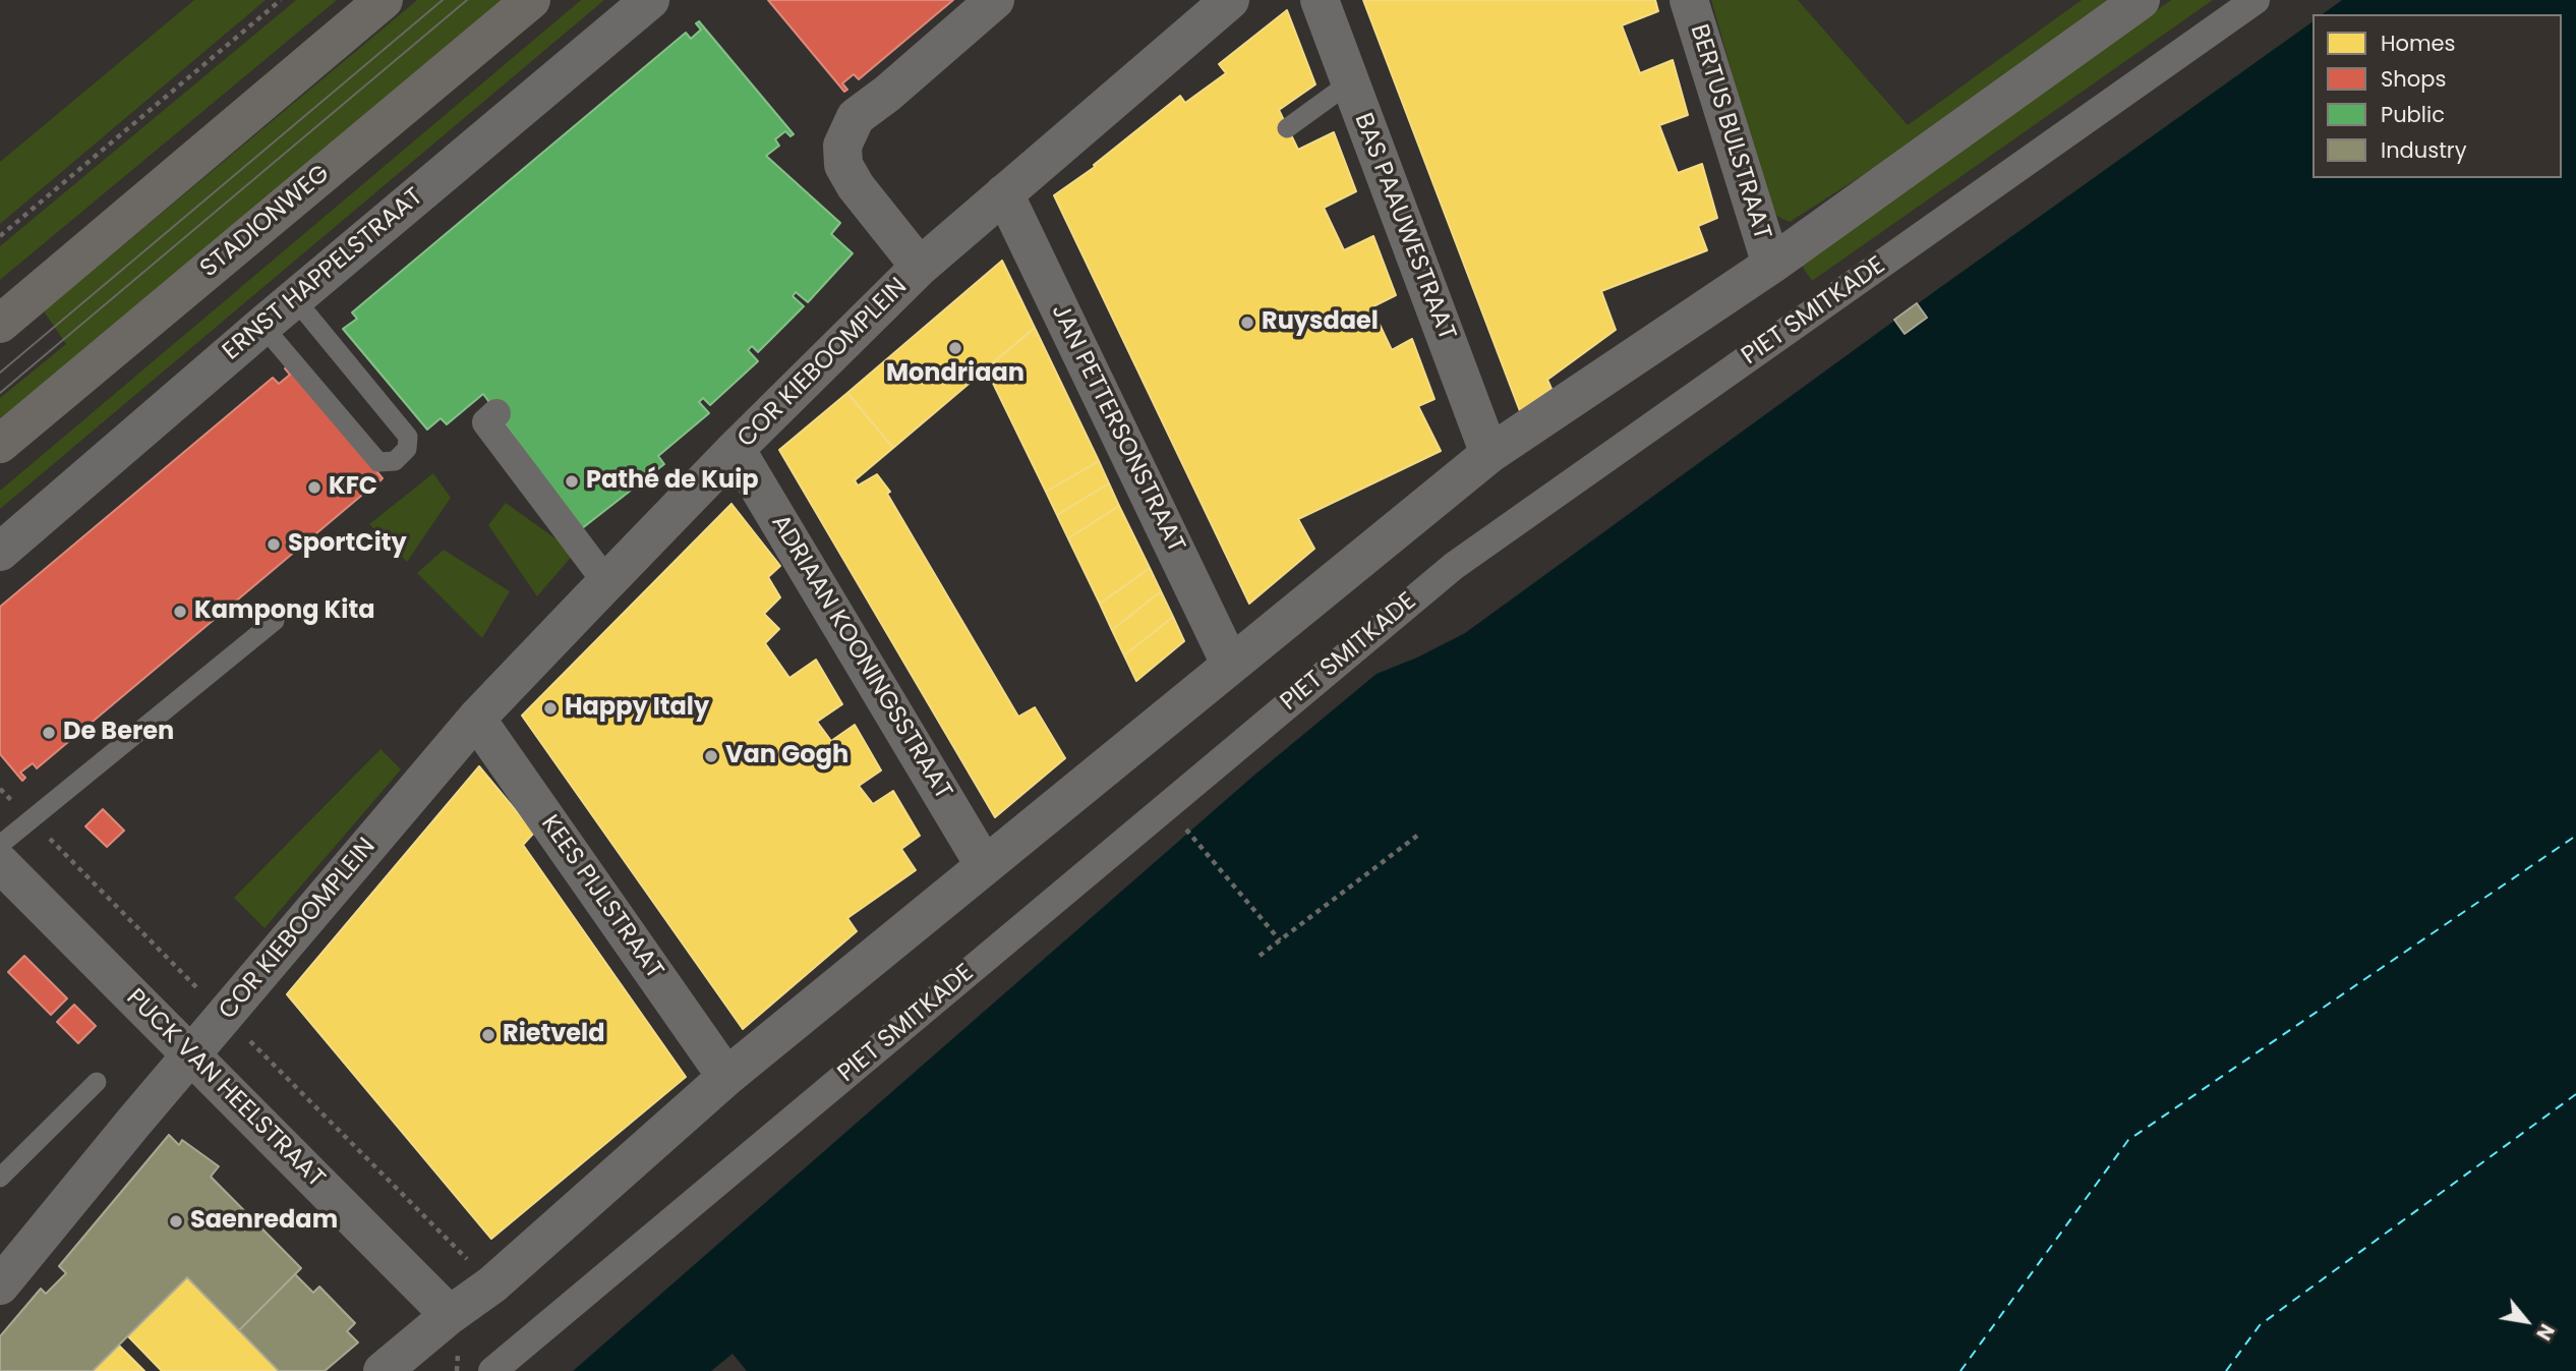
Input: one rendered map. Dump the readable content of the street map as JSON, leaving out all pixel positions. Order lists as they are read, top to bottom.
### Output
{
  "streets": {
    "main road": ["STADIONWEG"],
    "street": [
      "BERTUS BULSTRAAT",
      "BAS PAAUWESTRAAT",
      "ERNST HAPPELSTRAAT",
      "PIET SMITKADE",
      "COR KIEBOOMPLEIN",
      "JAN PETTERSONSTRAAT",
      "ADRIAAN KOONINGSSTRAAT",
      "KEES PIJLSTRAAT",
      "PUCK VAN HEELSTRAAT"
    ]
  },
  "crossings": [
    ["COR KIEBOOMPLEIN", "JAN PETTERSONSTRAAT"],
    ["COR KIEBOOMPLEIN", "ADRIAAN KOONINGSSTRAAT"],
    ["COR KIEBOOMPLEIN", "KEES PIJLSTRAAT"],
    ["COR KIEBOOMPLEIN", "PUCK VAN HEELSTRAAT"]
  ],
  "places": [
    "Ruysdael",
    "Mondriaan",
    "Pathé de Kuip",
    "KFC",
    "SportCity",
    "Kampong Kita",
    "Happy Italy",
    "De Beren",
    "Van Gogh",
    "Rietveld",
    "Saenredam"
  ],
  "legend": [
    "Homes",
    "Shops",
    "Public",
    "Industry"
  ],
  "north": "bottom right"
}
